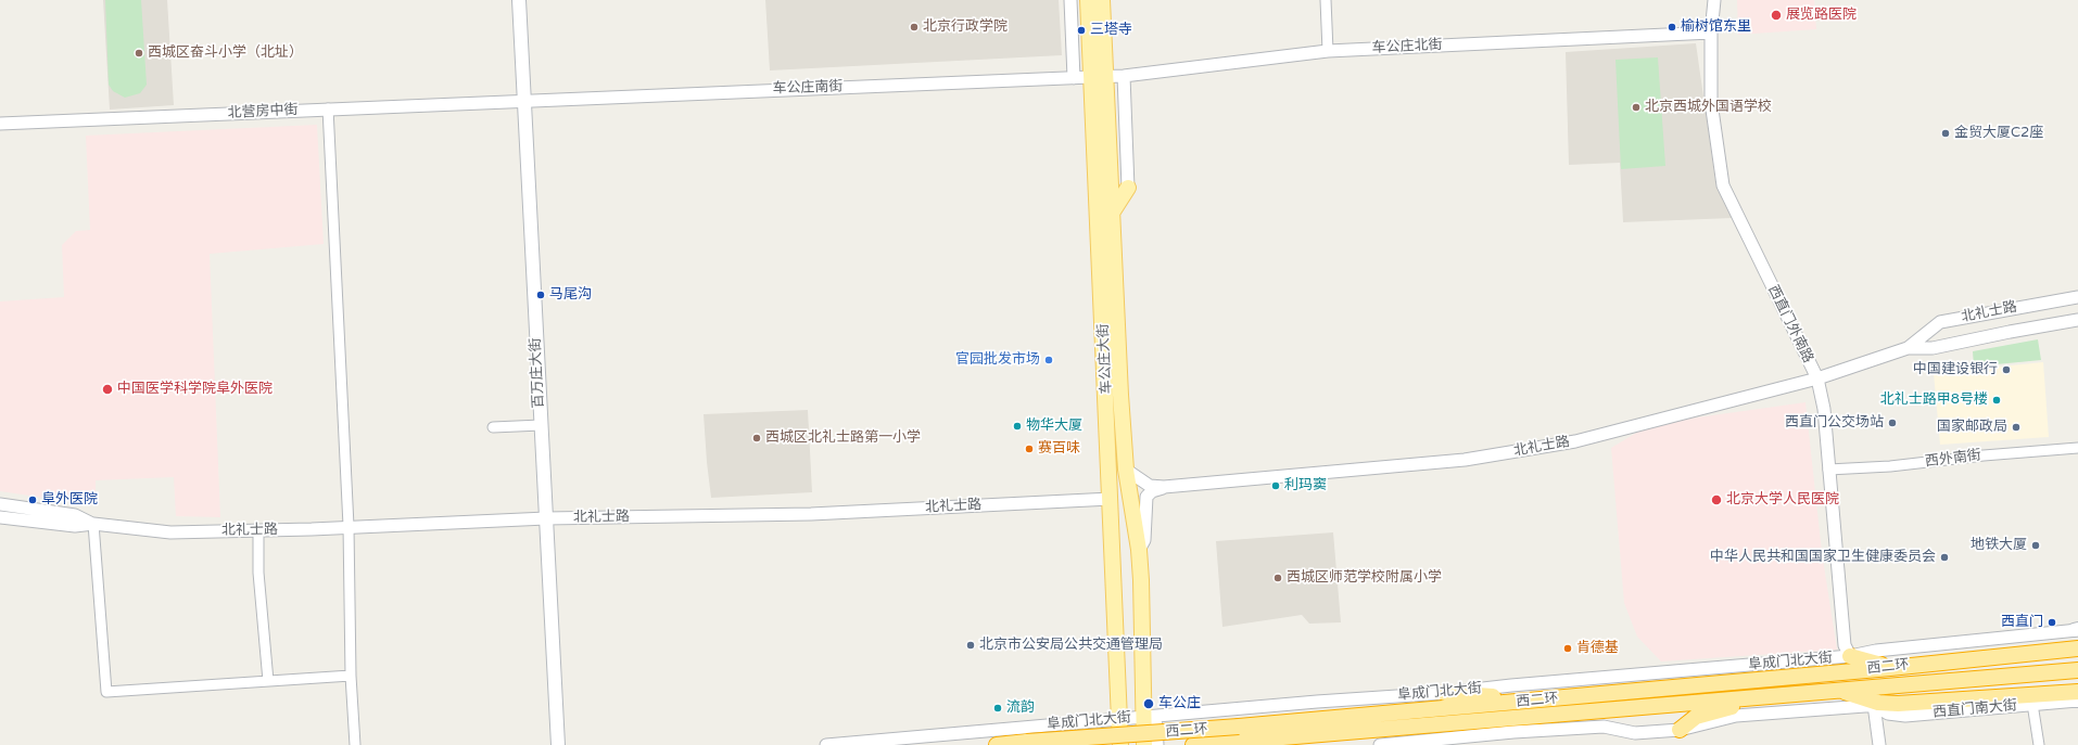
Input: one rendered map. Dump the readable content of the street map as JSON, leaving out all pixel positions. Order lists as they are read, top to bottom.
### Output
{
  "streets": {
    "highway": ["西二环"],
    "main road": ["车公庄大街", "百万庄大街"],
    "street": [
      "车公庄北街",
      "车公庄南街",
      "北营房中街",
      "北礼士路",
      "西直门外南路",
      "西外南街",
      "阜成门北大街",
      "西直门南大街"
    ]
  },
  "crossings": [
    ["车公庄北街", "车公庄南街"],
    ["车公庄北街", "西直门外南路"],
    ["车公庄北街", "车公庄大街"],
    ["车公庄南街", "北营房中街"],
    ["车公庄南街", "车公庄大街"],
    ["车公庄南街", "百万庄大街"],
    ["北营房中街", "百万庄大街"],
    ["北礼士路", "西直门外南路"],
    ["北礼士路", "车公庄大街"],
    ["北礼士路", "百万庄大街"],
    ["西直门外南路", "西外南街"],
    ["西直门外南路", "阜成门北大街"],
    ["车公庄大街", "阜成门北大街"]
  ],
  "places": [
    "展览路医院",
    "北京行政学院",
    "榆树馆东里",
    "三塔寺",
    "西城区奋斗小学（北址）",
    "北京西城外国语学校",
    "金贸大厦C2座",
    "马尾沟",
    "官园批发市场",
    "中国建设银行",
    "中国医学科学院阜外医院",
    "北礼士路甲8号楼",
    "西直门公交场站",
    "物华大厦",
    "国家邮政局",
    "西城区北礼士路第一小学",
    "赛百味",
    "利玛窦",
    "阜外医院",
    "北京大学人民医院",
    "地铁大厦",
    "中华人民共和国国家卫生健康委员会",
    "西城区师范学校附属小学",
    "西直门",
    "北京市公安局公共交通管理局",
    "肯德基",
    "车公庄",
    "流韵"
  ]
}
